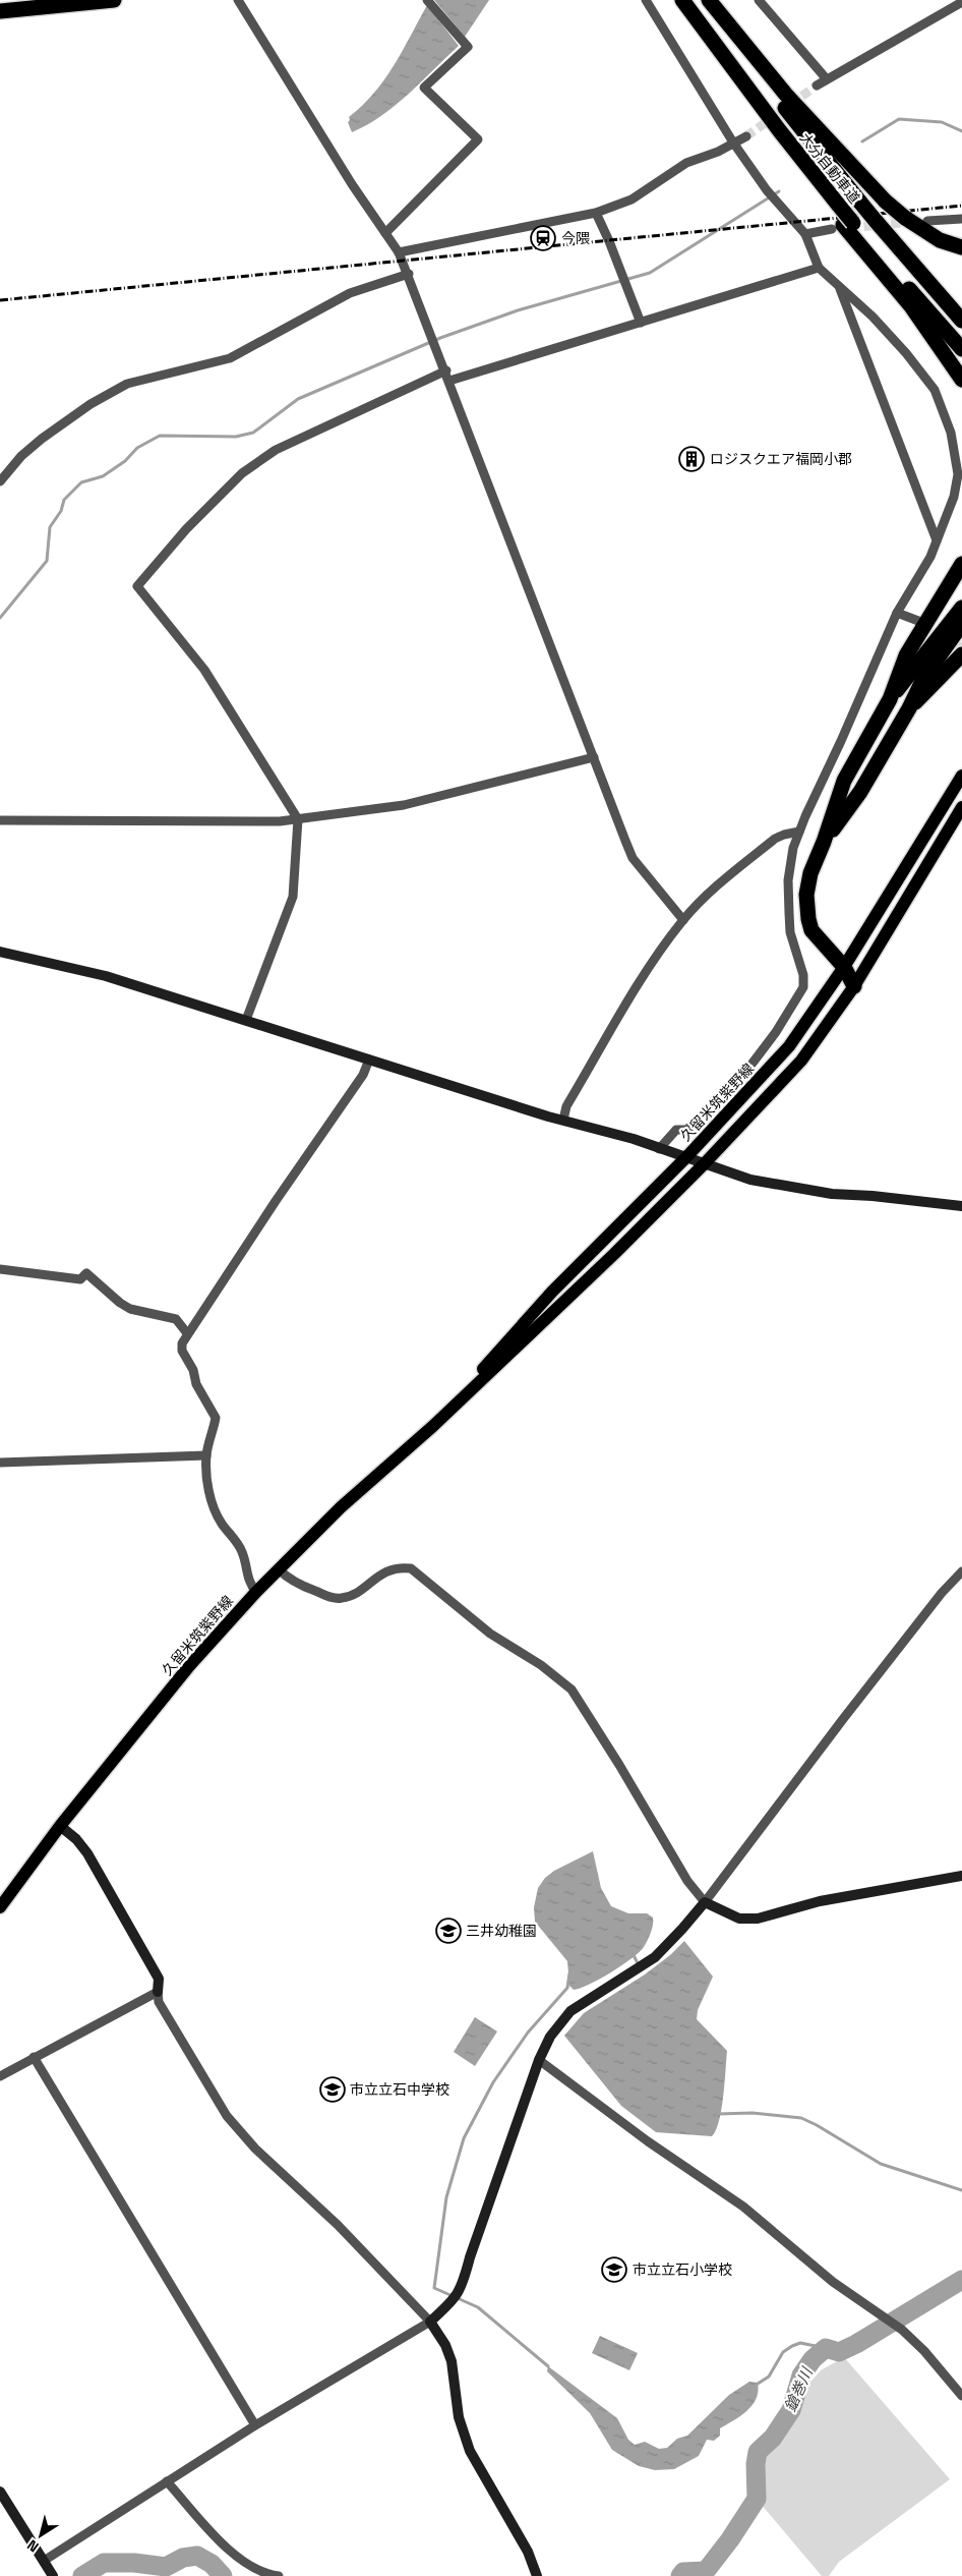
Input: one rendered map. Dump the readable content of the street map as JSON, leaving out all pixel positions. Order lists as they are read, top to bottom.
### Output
{
  "streets": {
    "highway": ["大分自動車道"],
    "main road": ["久留米筑紫野線"]
  },
  "water": ["鎗巻川"],
  "places": {
    "station": ["今隈"],
    "building": ["ロジスクエア福岡小郡"],
    "school or university": ["三井幼稚園", "市立立石中学校", "市立立石小学校"]
  },
  "north": "bottom left"
}
